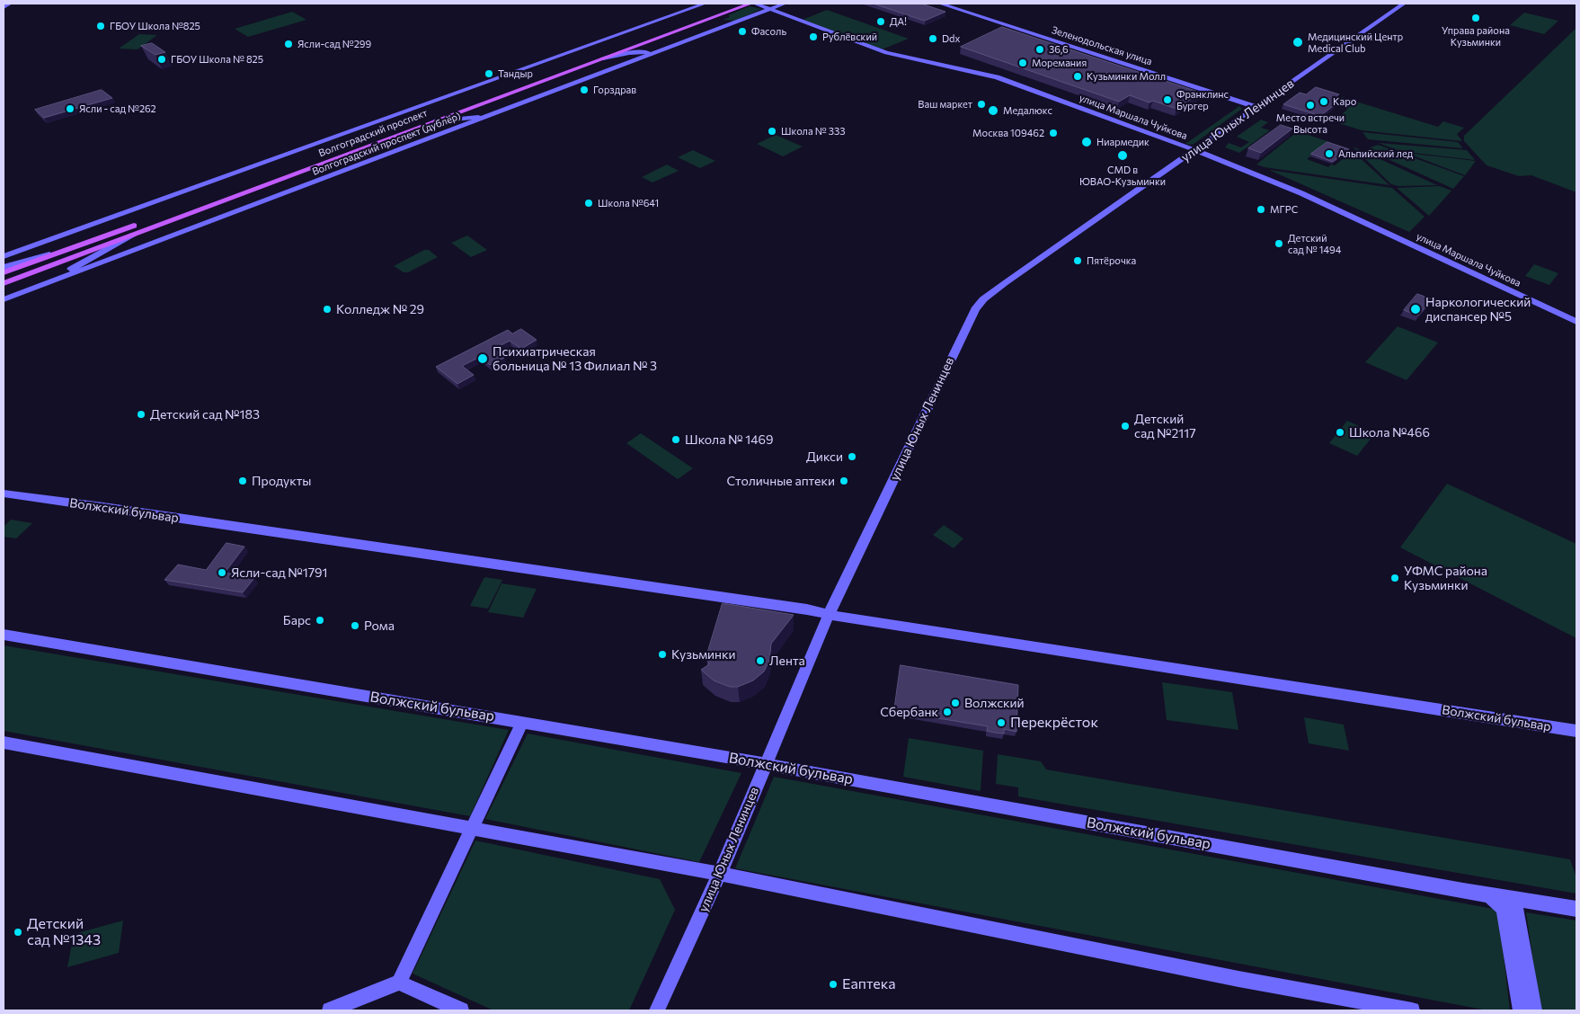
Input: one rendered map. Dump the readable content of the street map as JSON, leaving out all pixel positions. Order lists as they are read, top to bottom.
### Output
{
  "streets": {
    "main road": ["Волгоградский проспект"],
    "street": [
      "Зеленодольская улица",
      "улица Маршала Чуйкова",
      "улица Юных Ленинцев",
      "Волгоградский проспект (дублёр)",
      "Волжский бульвар"
    ]
  },
  "crossings": [
    ["Зеленодольская улица", "улица Юных Ленинцев"],
    ["улица Маршала Чуйкова", "улица Юных Ленинцев"],
    ["улица Маршала Чуйкова", "Волгоградский проспект (дублёр)"],
    ["улица Юных Ленинцев", "Волжский бульвар"],
    ["Волгоградский проспект", "Волгоградский проспект (дублёр)"]
  ],
  "places": [
    "Управа района Кузьминки",
    "ДА!",
    "ГБОУ Школа №825",
    "Фасоль",
    "Рублёвский",
    "Ddx",
    "Медицинский Центр Medical Club",
    "Ясли-сад №299",
    "36,6",
    "ГБОУ Школа № 825",
    "Моремания",
    "Тандыр",
    "Кузьминки Молл",
    "Горздрав",
    "Франклинс Бургер",
    "Kapo",
    "Ваш маркет",
    "Место встречи Высота",
    "Ясли - сад №262",
    "Медалюкс",
    "Школа № 333",
    "Москва 109462",
    "Ниармедик",
    "Альпийский лед",
    "CMD в ЮВАО-Кузьминки",
    "Школа №641",
    "МГРС",
    "Детский сад № 1494",
    "Пятёрочка",
    "Колледж № 29",
    "Наркологический диспансер №5",
    "Психиатрическая больница № 13 Филиал № 3",
    "Детский сад №183",
    "Детский сад №2117",
    "Школа №466",
    "Школа № 1469",
    "Дикси",
    "Продукты",
    "Столичные аптеки",
    "Ясли-сад №1791",
    "УФМС района Кузьминки",
    "Барс",
    "Рома",
    "Кузьминки",
    "Лента",
    "Волжский",
    "Сбербанк",
    "Перекрёсток",
    "Детский сад №1343",
    "Еаптека"
  ]
}
